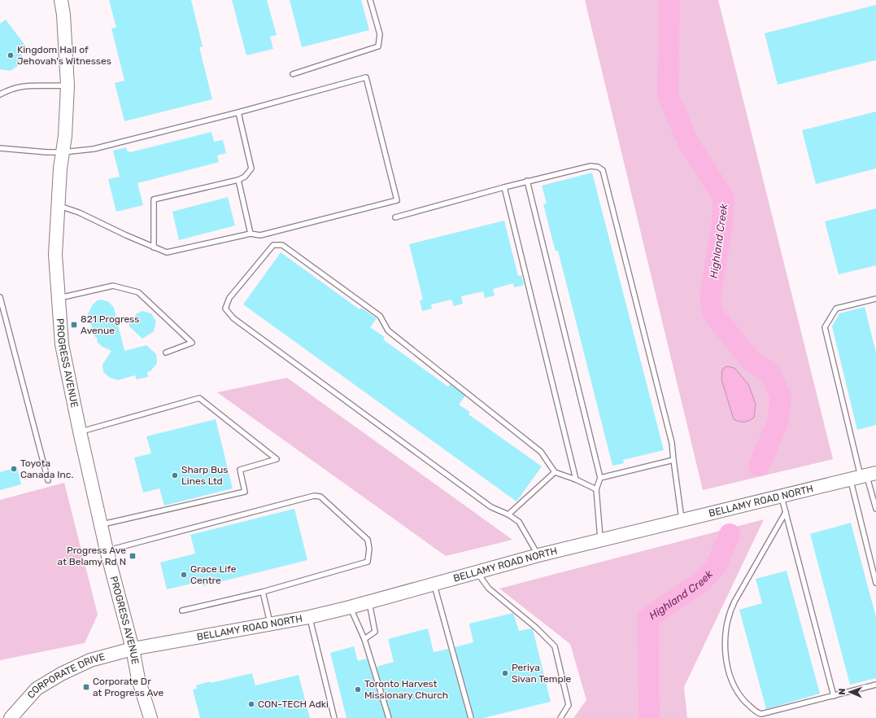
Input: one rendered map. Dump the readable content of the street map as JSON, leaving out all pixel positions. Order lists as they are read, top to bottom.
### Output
{
  "streets": {
    "street": ["PROGRESS AVENUE", "BELLAMY ROAD NORTH", "CORPORATE DRIVE"]
  },
  "crossings": [
    ["PROGRESS AVENUE", "BELLAMY ROAD NORTH"],
    ["PROGRESS AVENUE", "CORPORATE DRIVE"],
    ["BELLAMY ROAD NORTH", "CORPORATE DRIVE"]
  ],
  "water": ["Highland Creek"],
  "places": {
    "other": [
      "Kingdom Hall of Jehovah's Witnesses",
      "Toyota Canada Inc.",
      "Sharp Bus Lines Ltd",
      "Grace Life Centre",
      "Periya Sivan Temple",
      "Toronto Harvest Missionary Church",
      "CON-TECH Adki"
    ],
    "transit": ["821 Progress Avenue", "Progress Ave at Belamy Rd N", "Corporate Dr at Progress Ave"]
  },
  "north": "left"
}
